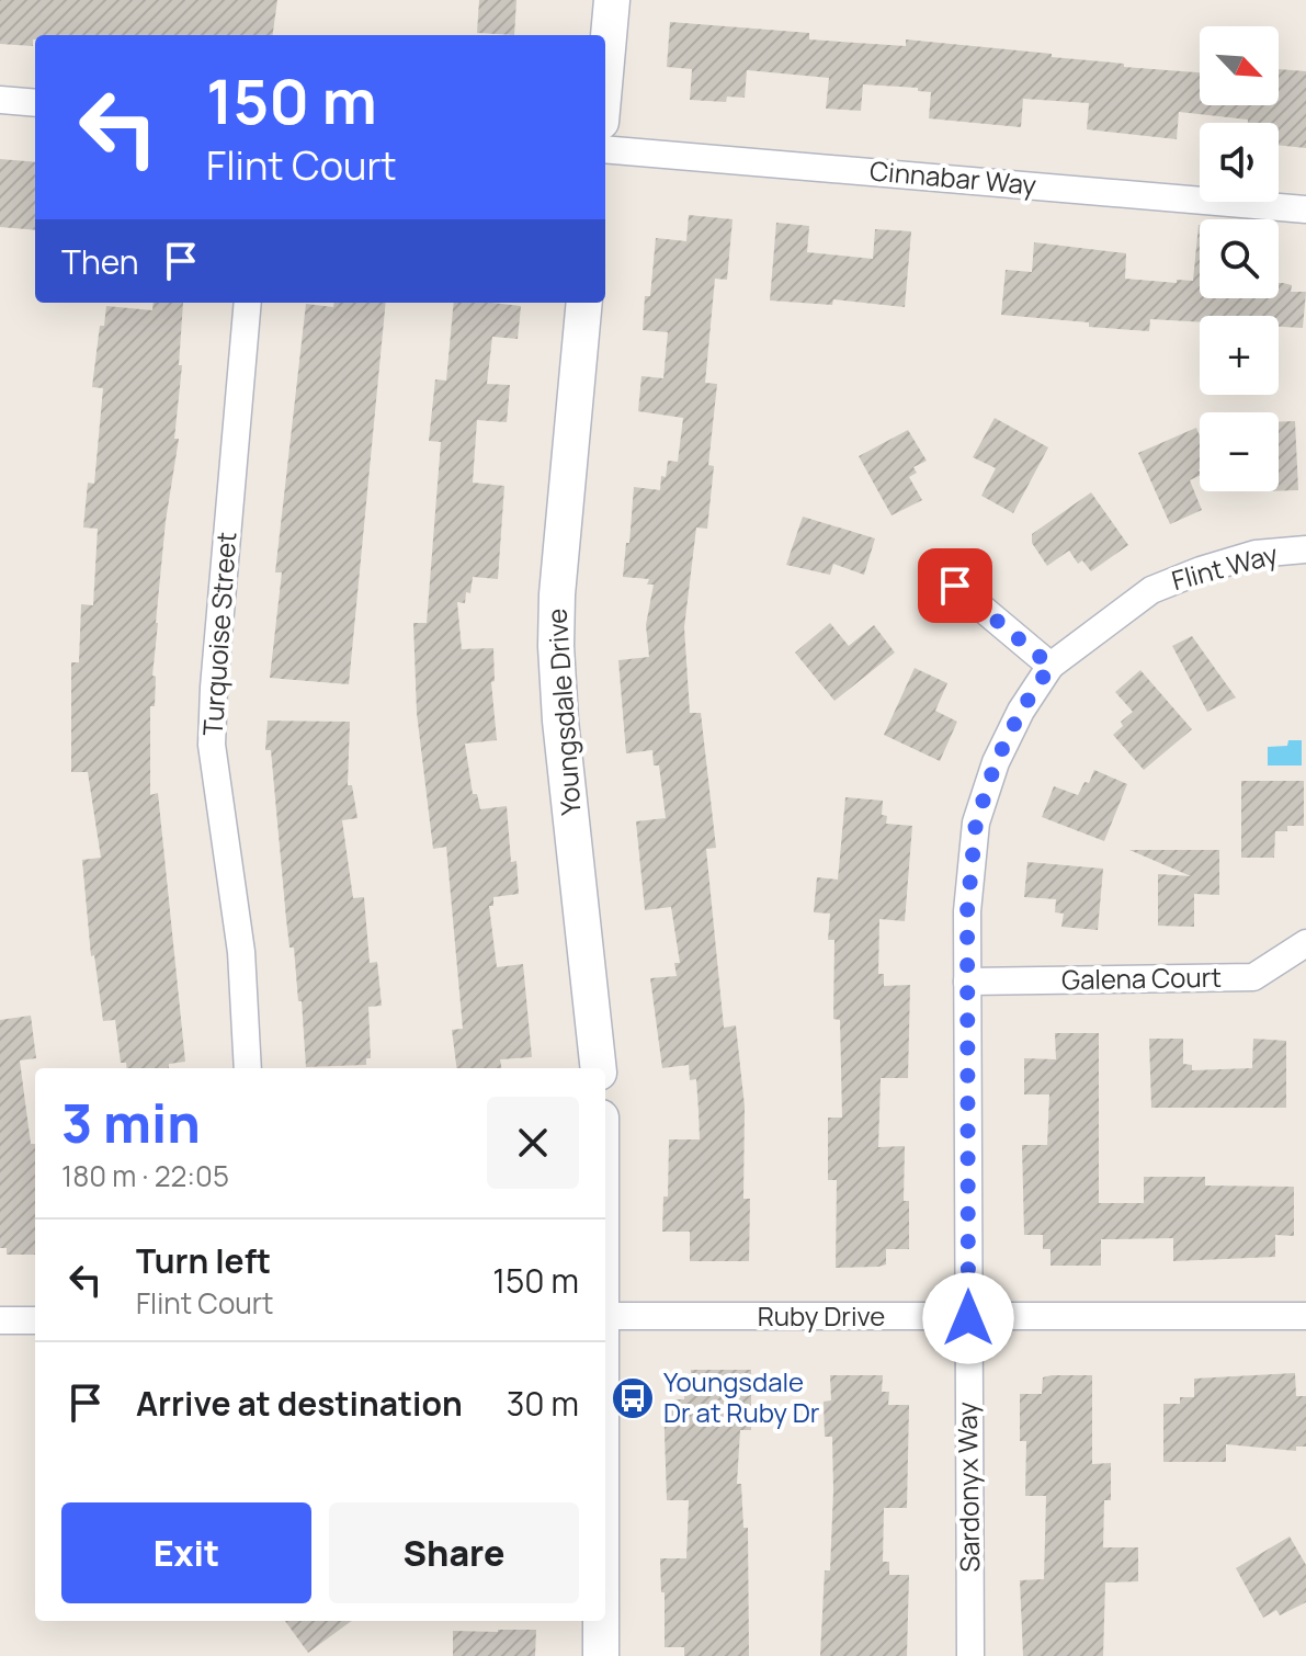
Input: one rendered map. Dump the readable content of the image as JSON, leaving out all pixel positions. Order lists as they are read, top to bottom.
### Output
{
  "streets": {
    "street": [
      "Cinnabar Way",
      "Flint Way",
      "Turquoise Street",
      "Youngsdale Drive",
      "Galena Court",
      "Ruby Drive",
      "Sardonyx Way"
    ]
  },
  "crossings": [
    ["Flint Way", "Galena Court"],
    ["Flint Way", "Ruby Drive"],
    ["Flint Way", "Sardonyx Way"],
    ["Ruby Drive", "Sardonyx Way"]
  ],
  "places": {
    "bus stop": ["Youngsdale Dr at Ruby Dr"]
  },
  "north": "bottom right",
  "page": {
    "map_buttons": ["+", "−"],
    "turn": ["150 m", "Flint Court"],
    "then": "Then",
    "heading": ["3 min", "180 m · 22:05"],
    "list": [
      {
        "name": "Turn left",
        "note": "Flint Court",
        "value": "150 m"
      },
      {
        "name": "Arrive at destination",
        "value": "30 m"
      }
    ],
    "buttons": ["Exit", "Share"]
  }
}
